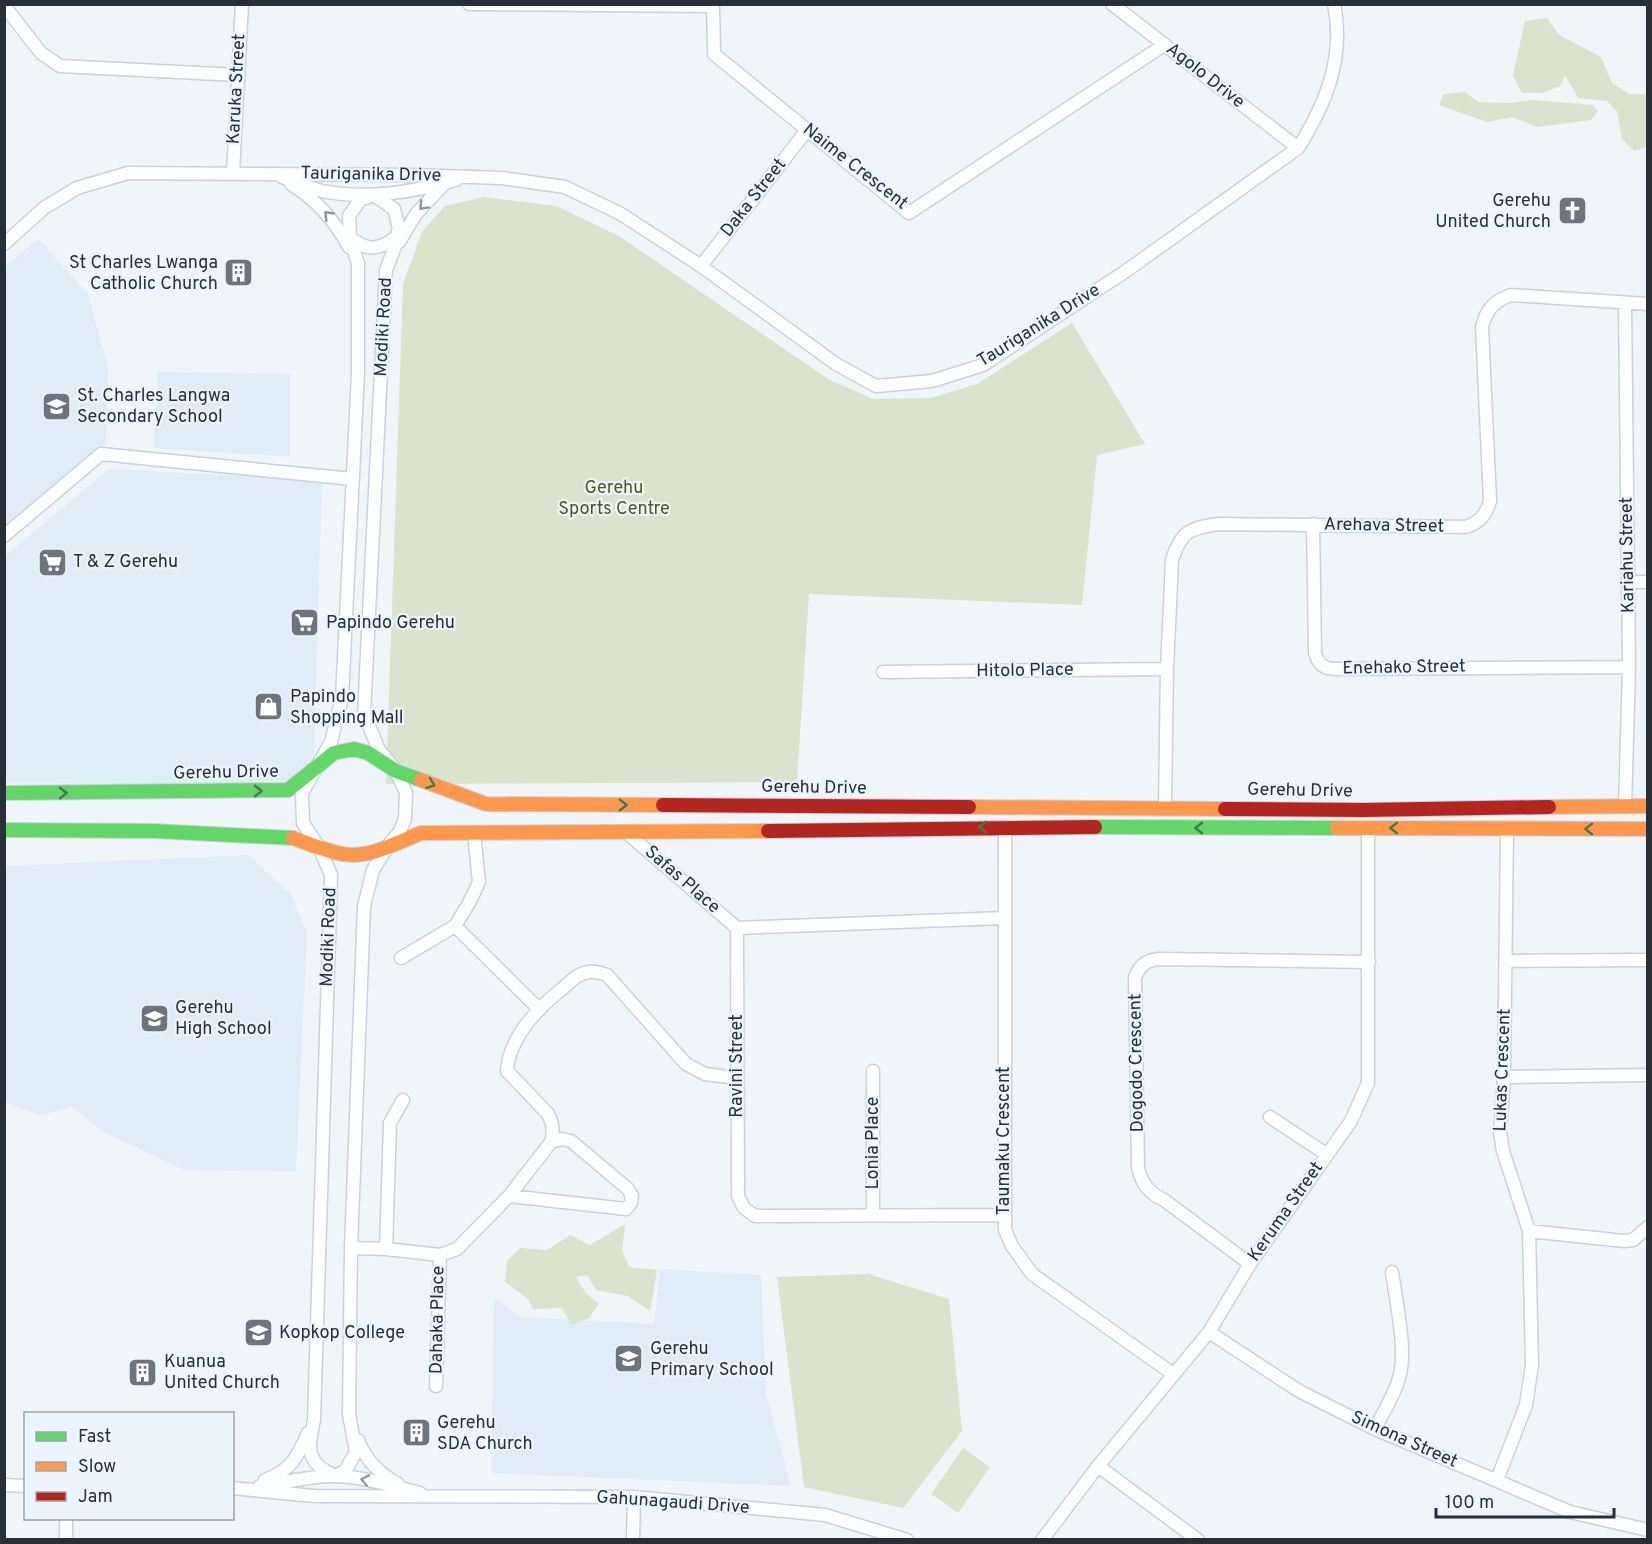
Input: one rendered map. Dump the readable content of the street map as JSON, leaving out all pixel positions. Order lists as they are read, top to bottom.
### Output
{
  "streets": {
    "street": [
      "Agolo Drive",
      "Karuka Street",
      "Naime Crescent",
      "Tauriganika Drive",
      "Daka Street",
      "Modiki Road",
      "Arehava Street",
      "Kariahu Street",
      "Enehako Street",
      "Hitolo Place",
      "Gerehu Drive",
      "Safas Place",
      "Dogodo Crescent",
      "Ravini Street",
      "Lukas Crescent",
      "Taumaku Crescent",
      "Lonia Place",
      "Keruma Street",
      "Dahaka Place",
      "Simona Street",
      "Gahunagaudi Drive"
    ]
  },
  "crossings": [
    ["Agolo Drive", "Naime Crescent"],
    ["Agolo Drive", "Tauriganika Drive"],
    ["Karuka Street", "Tauriganika Drive"],
    ["Naime Crescent", "Daka Street"],
    ["Tauriganika Drive", "Daka Street"],
    ["Tauriganika Drive", "Modiki Road"],
    ["Modiki Road", "Gerehu Drive"],
    ["Modiki Road", "Gahunagaudi Drive"],
    ["Arehava Street", "Kariahu Street"],
    ["Arehava Street", "Enehako Street"],
    ["Arehava Street", "Hitolo Place"],
    ["Arehava Street", "Gerehu Drive"],
    ["Kariahu Street", "Enehako Street"],
    ["Kariahu Street", "Gerehu Drive"],
    ["Gerehu Drive", "Safas Place"],
    ["Gerehu Drive", "Lukas Crescent"],
    ["Gerehu Drive", "Taumaku Crescent"],
    ["Gerehu Drive", "Keruma Street"],
    ["Safas Place", "Ravini Street"],
    ["Dogodo Crescent", "Keruma Street"],
    ["Ravini Street", "Taumaku Crescent"],
    ["Ravini Street", "Lonia Place"],
    ["Lukas Crescent", "Simona Street"],
    ["Taumaku Crescent", "Keruma Street"],
    ["Keruma Street", "Simona Street"]
  ],
  "parks": ["Gerehu Sports Centre"],
  "places": {
    "church": ["Gerehu United Church"],
    "building": ["St Charles Lwanga Catholic Church", "Kuanua United Church", "Gerehu SDA Church"],
    "school or university": [
      "St. Charles Langwa Secondary School",
      "Gerehu High School",
      "Kopkop College",
      "Gerehu Primary School"
    ],
    "supermarket": ["T & Z Gerehu", "Papindo Gerehu"],
    "shop": ["Papindo Shopping Mall"]
  },
  "legend": ["Fast", "Slow", "Jam"],
  "scale_bar": "100 m"
}
